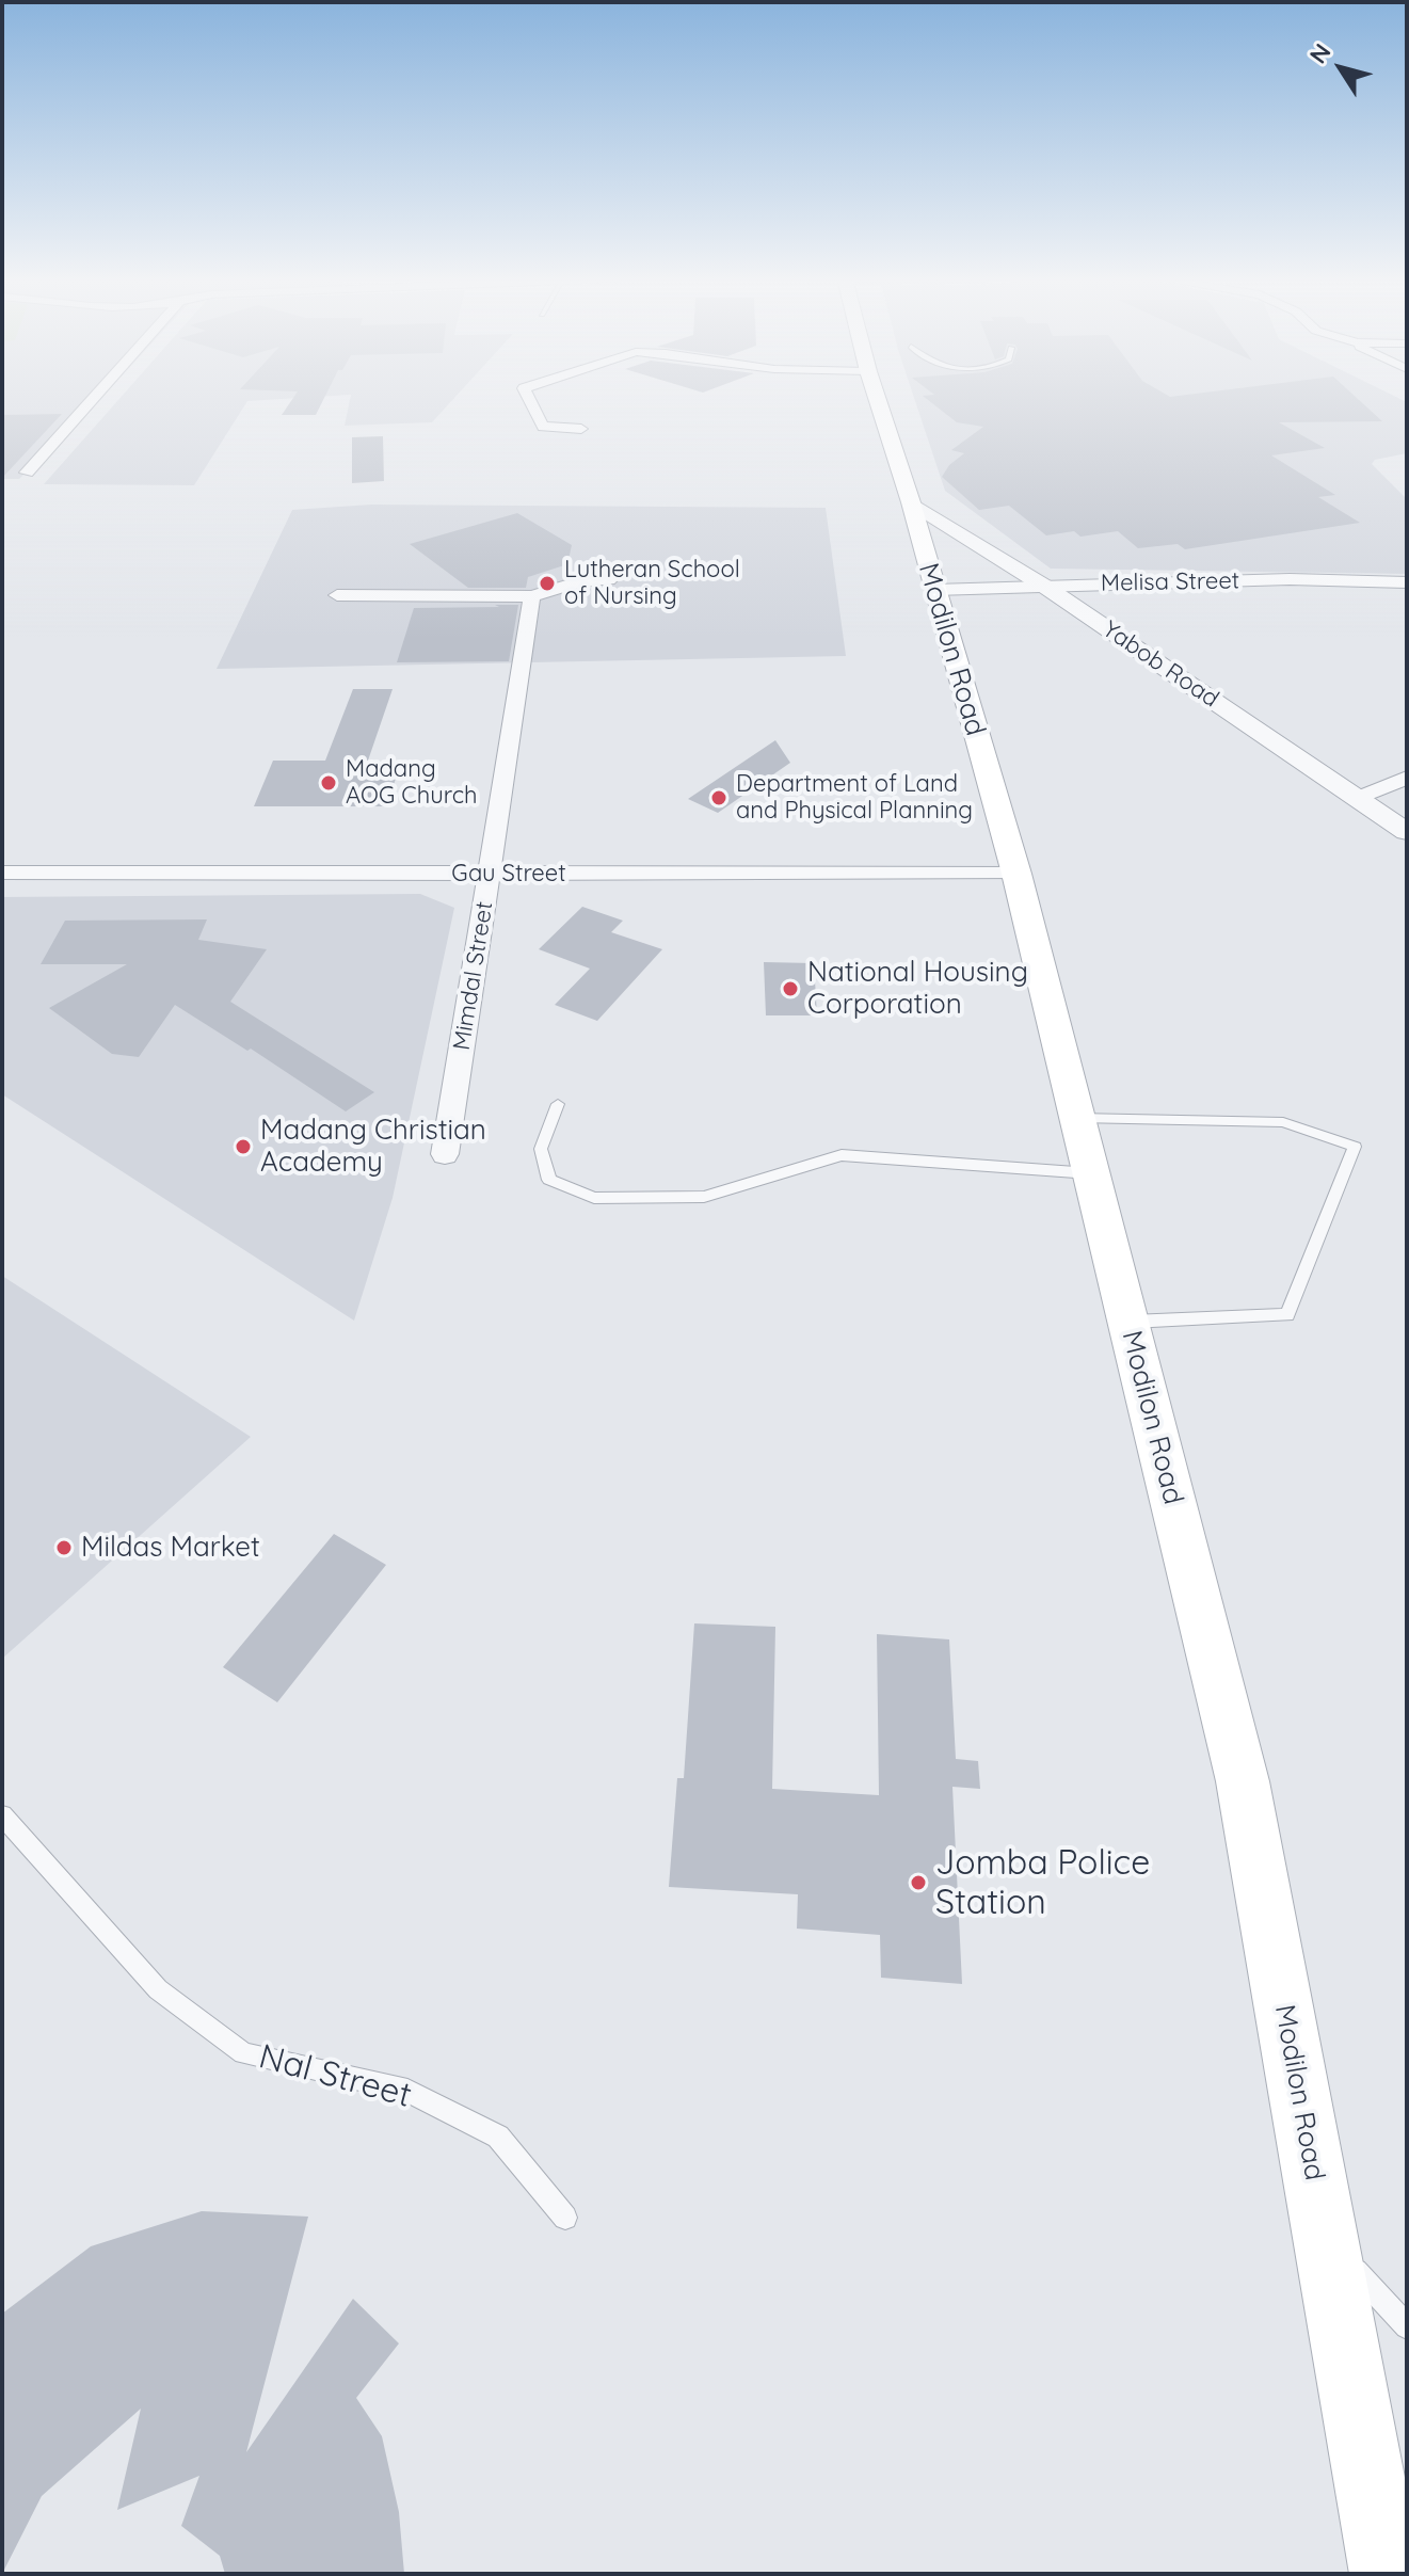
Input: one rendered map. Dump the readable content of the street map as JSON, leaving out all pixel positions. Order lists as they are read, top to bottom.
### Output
{
  "streets": {
    "main road": ["Modilon Road"],
    "street": [
      "Melisa Street",
      "Yabob Road",
      "Gau Street",
      "Mimdal Street"
    ],
    "lane": ["Nal Street"]
  },
  "crossings": [
    ["Melisa Street", "Modilon Road"],
    ["Melisa Street", "Yabob Road"],
    ["Modilon Road", "Yabob Road"],
    ["Modilon Road", "Gau Street"],
    ["Gau Street", "Mimdal Street"]
  ],
  "places": [
    "Lutheran School of Nursing",
    "Madang AOG Church",
    "Department of Land and Physical Planning",
    "National Housing Corporation",
    "Madang Christian Academy",
    "Mildas Market",
    "Jomba Police Station"
  ],
  "north": "top left"
}
